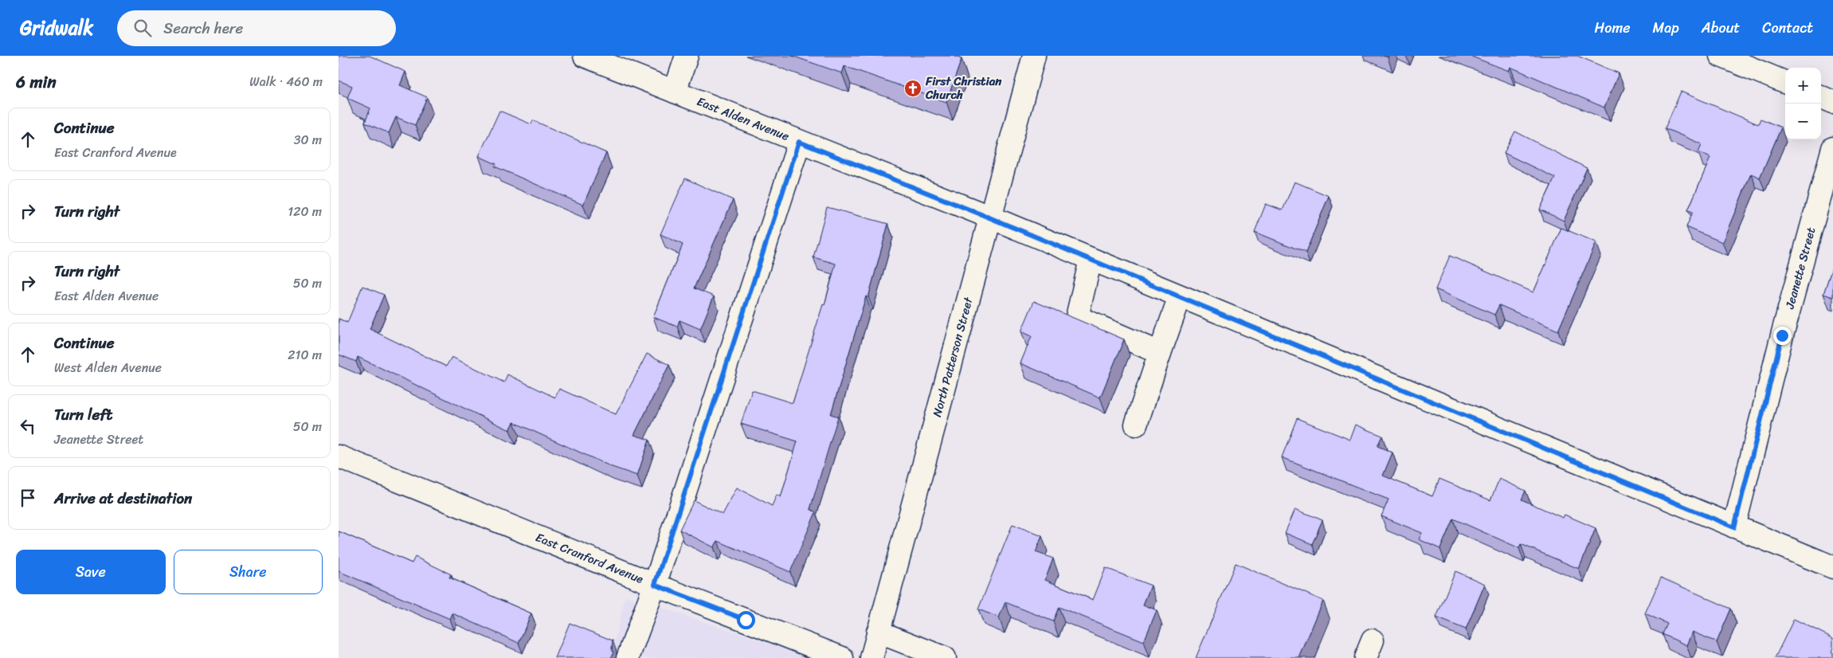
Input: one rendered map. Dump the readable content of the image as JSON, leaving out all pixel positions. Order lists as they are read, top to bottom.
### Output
{
  "streets": {
    "street": [
      "East Alden Avenue",
      "Jeanette Street",
      "North Patterson Street",
      "East Cranford Avenue"
    ]
  },
  "crossings": [
    ["East Alden Avenue", "Jeanette Street"],
    ["East Alden Avenue", "North Patterson Street"]
  ],
  "places": {
    "church": ["First Christian Church"]
  },
  "page": {
    "header": "Gridwalk",
    "search": "Search here",
    "nav": [
      "Home",
      "Map",
      "About",
      "Contact"
    ],
    "heading": ["6 min", "Walk · 460 m"],
    "map_buttons": ["+", "−"],
    "list": [
      ["Continue", "East Cranford Avenue", "30 m"],
      ["Turn right", "120 m"],
      ["Turn right", "East Alden Avenue", "50 m"],
      ["Continue", "West Alden Avenue", "210 m"],
      ["Turn left", "Jeanette Street", "50 m"],
      "Arrive at destination"
    ],
    "buttons": ["Save", "Share"]
  }
}
